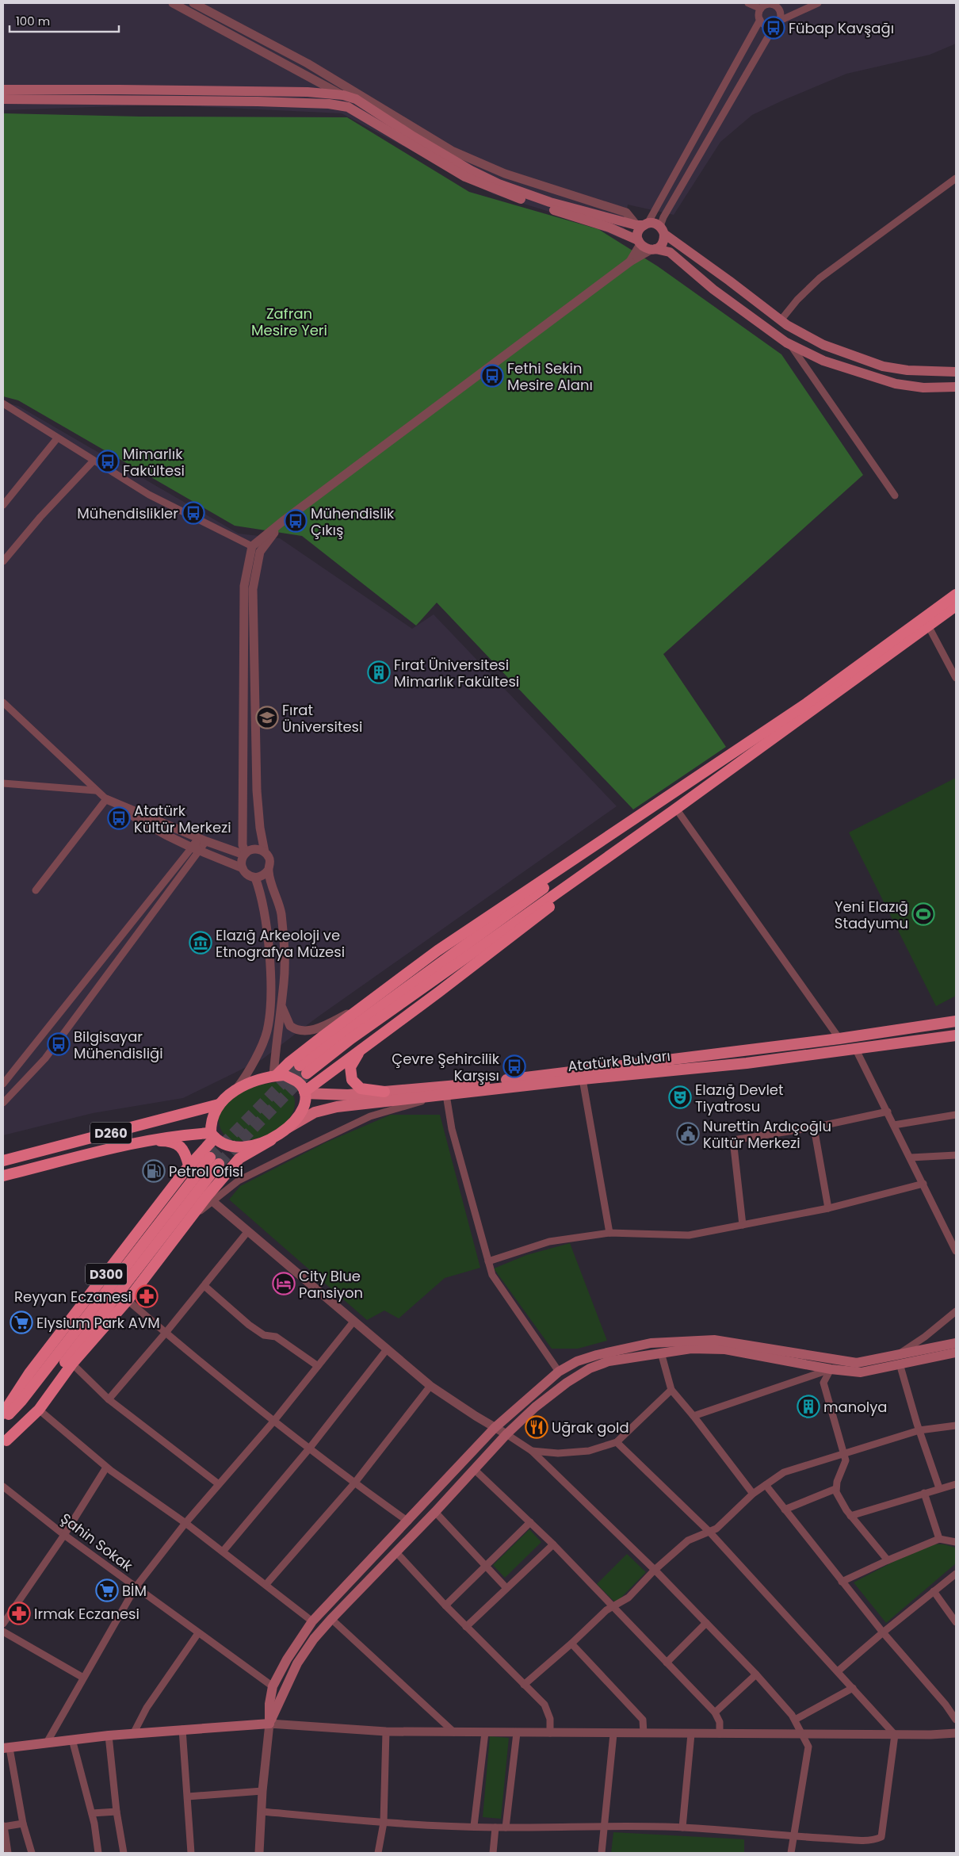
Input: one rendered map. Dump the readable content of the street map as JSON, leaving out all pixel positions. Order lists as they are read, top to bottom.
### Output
{
  "streets": {
    "highway": ["D260", "D300"],
    "main road": ["Atatürk Bulvarı"],
    "street": ["Şahin Sokak"]
  },
  "crossings": [
    ["Atatürk Bulvarı", "D260"],
    ["Atatürk Bulvarı", "D300"],
    ["D260", "D300"]
  ],
  "parks": ["Zafran Mesire Yeri"],
  "places": {
    "bus stop": [
      "Fübap Kavşağı",
      "Fethi Sekin Mesire Alanı",
      "Mimarlık Fakültesi",
      "Mühendislikler",
      "Mühendislik Çıkış",
      "Atatürk Kültür Merkezi",
      "Bilgisayar Mühendisliği",
      "Çevre Şehircilik Karşısı"
    ],
    "building": ["Fırat Üniversitesi Mimarlık Fakültesi", "manolya"],
    "school or university": ["Fırat Üniversitesi"],
    "sports": ["Yeni Elazığ Stadyumu"],
    "museum": ["Elazığ Arkeoloji ve Etnografya Müzesi"],
    "theatre": ["Elazığ Devlet Tiyatrosu"],
    "public building": ["Nurettin Ardıçoğlu Kültür Merkezi"],
    "fuel station": ["Petrol Ofisi"],
    "hotel": ["City Blue Pansiyon"],
    "pharmacy": ["Reyyan Eczanesi", "Irmak Eczanesi"],
    "supermarket": ["Elysium Park AVM", "BİM"],
    "restaurant": ["Uğrak gold"]
  },
  "scale_bar": "100 m"
}
